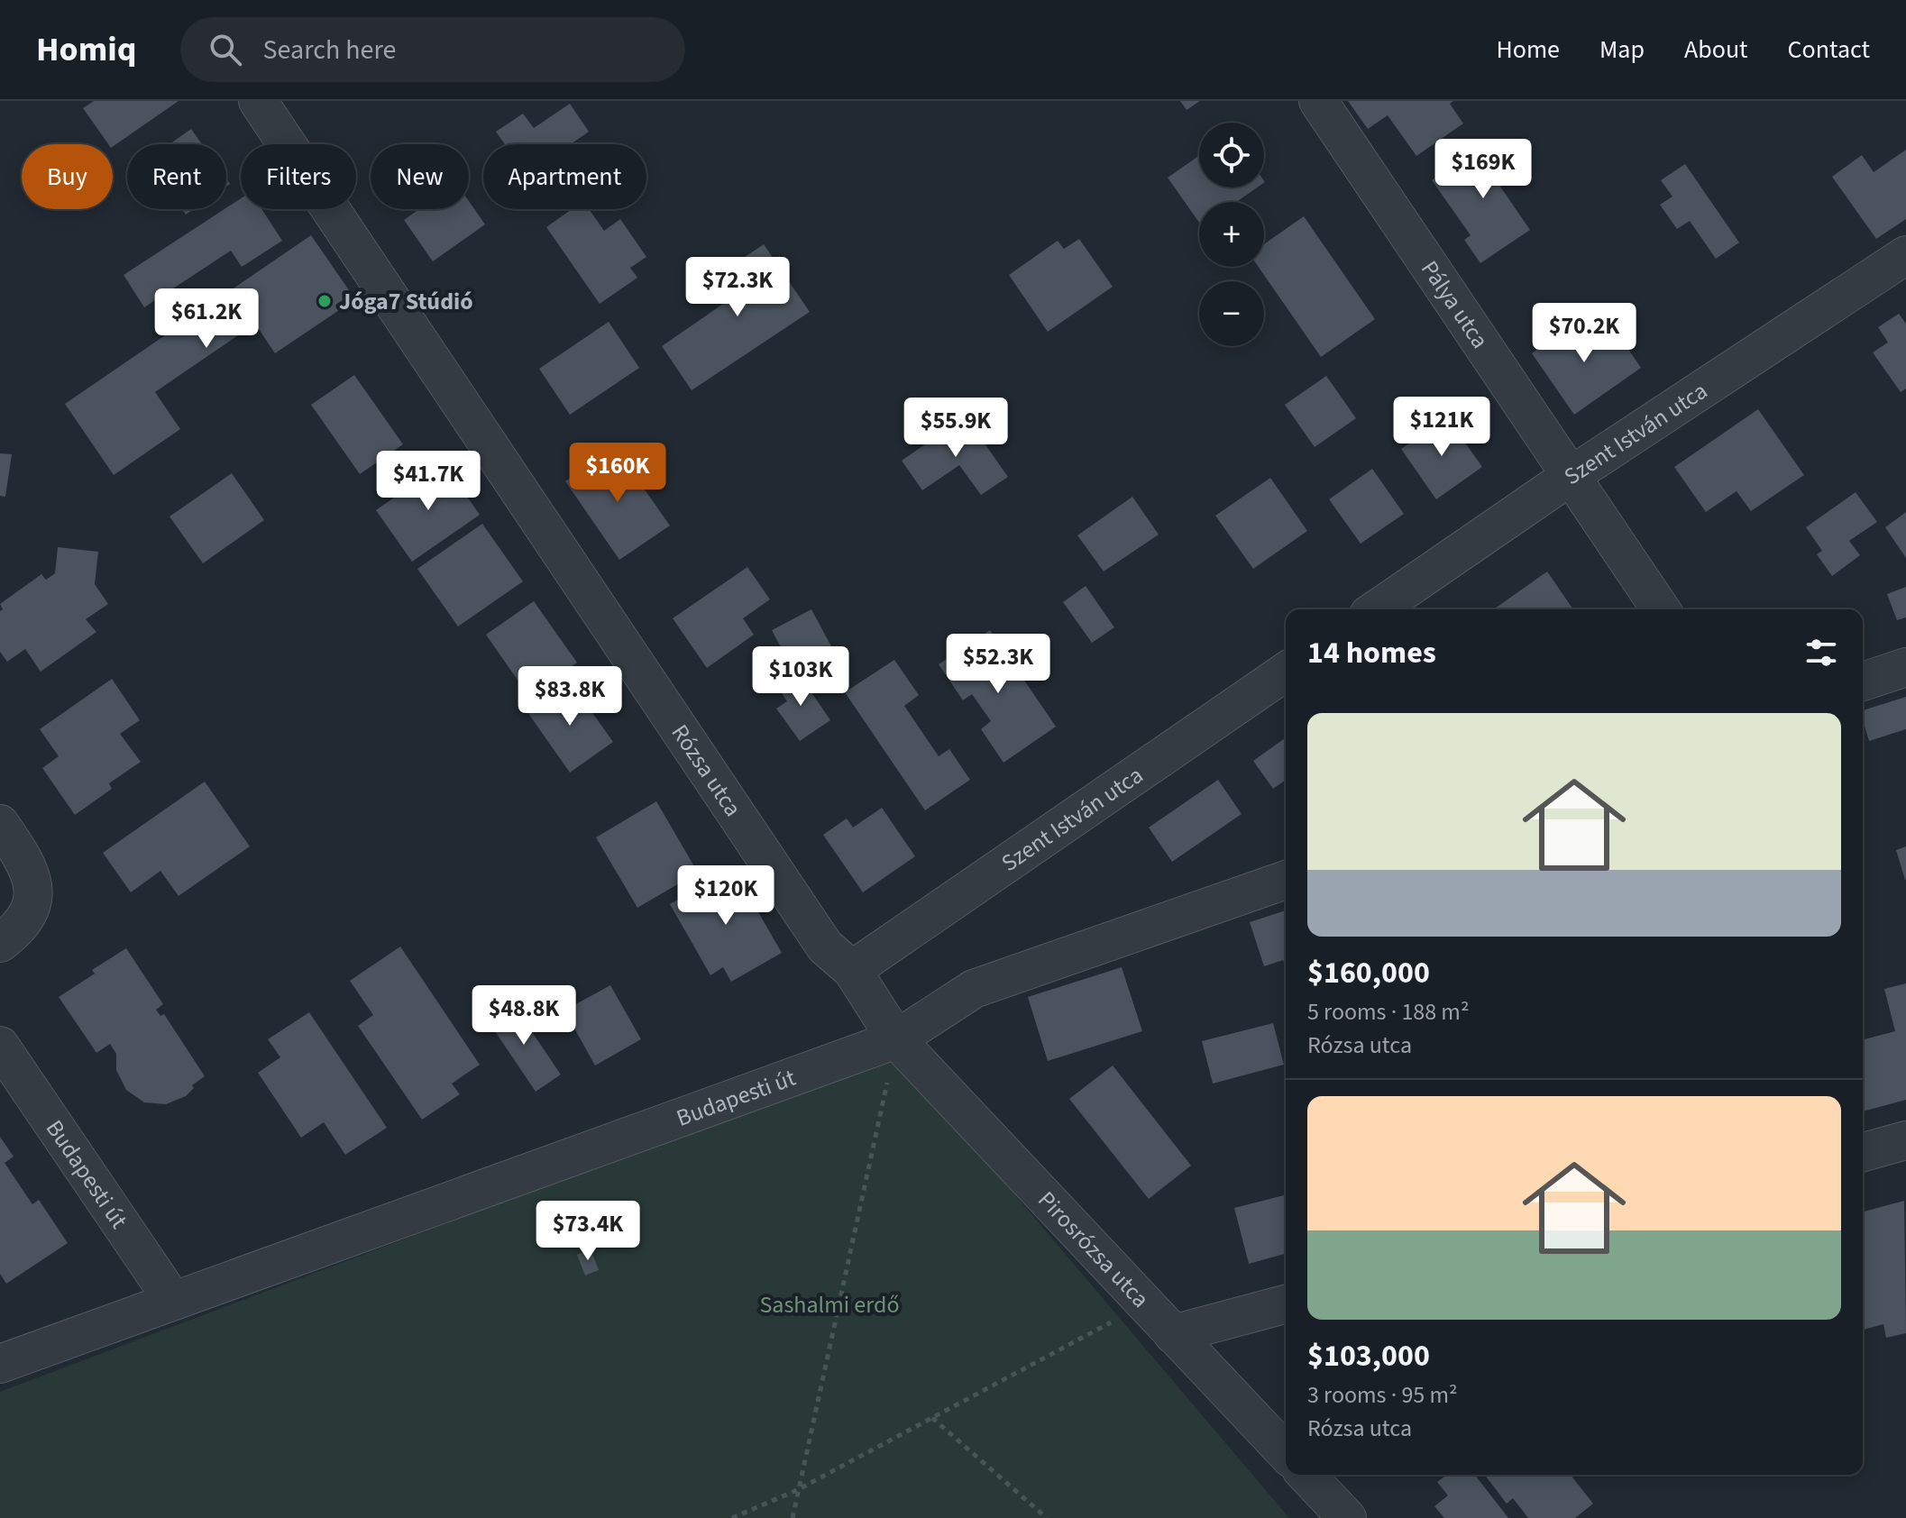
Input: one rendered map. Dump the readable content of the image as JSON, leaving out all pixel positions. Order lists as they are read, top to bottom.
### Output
{
  "streets": {
    "street": [
      "Pálya utca",
      "Szent István utca",
      "Rózsa utca",
      "Budapesti út",
      "Pirosrózsa utca"
    ]
  },
  "crossings": [
    ["Pálya utca", "Szent István utca"],
    ["Szent István utca", "Rózsa utca"],
    ["Rózsa utca", "Budapesti út"],
    ["Rózsa utca", "Pirosrózsa utca"],
    ["Budapesti út", "Pirosrózsa utca"]
  ],
  "parks": ["Sashalmi erdő"],
  "places": ["Jóga7 Stúdió"],
  "page": {
    "header": "Homiq",
    "search": "Search here",
    "nav": [
      "Home",
      "Map",
      "About",
      "Contact"
    ],
    "map_buttons": ["+", "−"],
    "price": [
      "$169K",
      "$72.3K",
      "$61.2K",
      "$70.2K",
      "$121K",
      "$55.9K",
      "$160K",
      "$41.7K",
      "$52.3K",
      "$103K",
      "$83.8K",
      "$120K",
      "$48.8K",
      "$73.4K"
    ],
    "chip": [
      "Buy",
      "Rent",
      "Filters",
      "New",
      "Apartment"
    ],
    "heading": "14 homes",
    "list": [
      {
        "name": "$160,000",
        "note": "5 rooms · 188 m² · Rózsa utca"
      },
      {
        "name": "$103,000",
        "note": "3 rooms · 95 m² · Rózsa utca"
      }
    ]
  }
}
